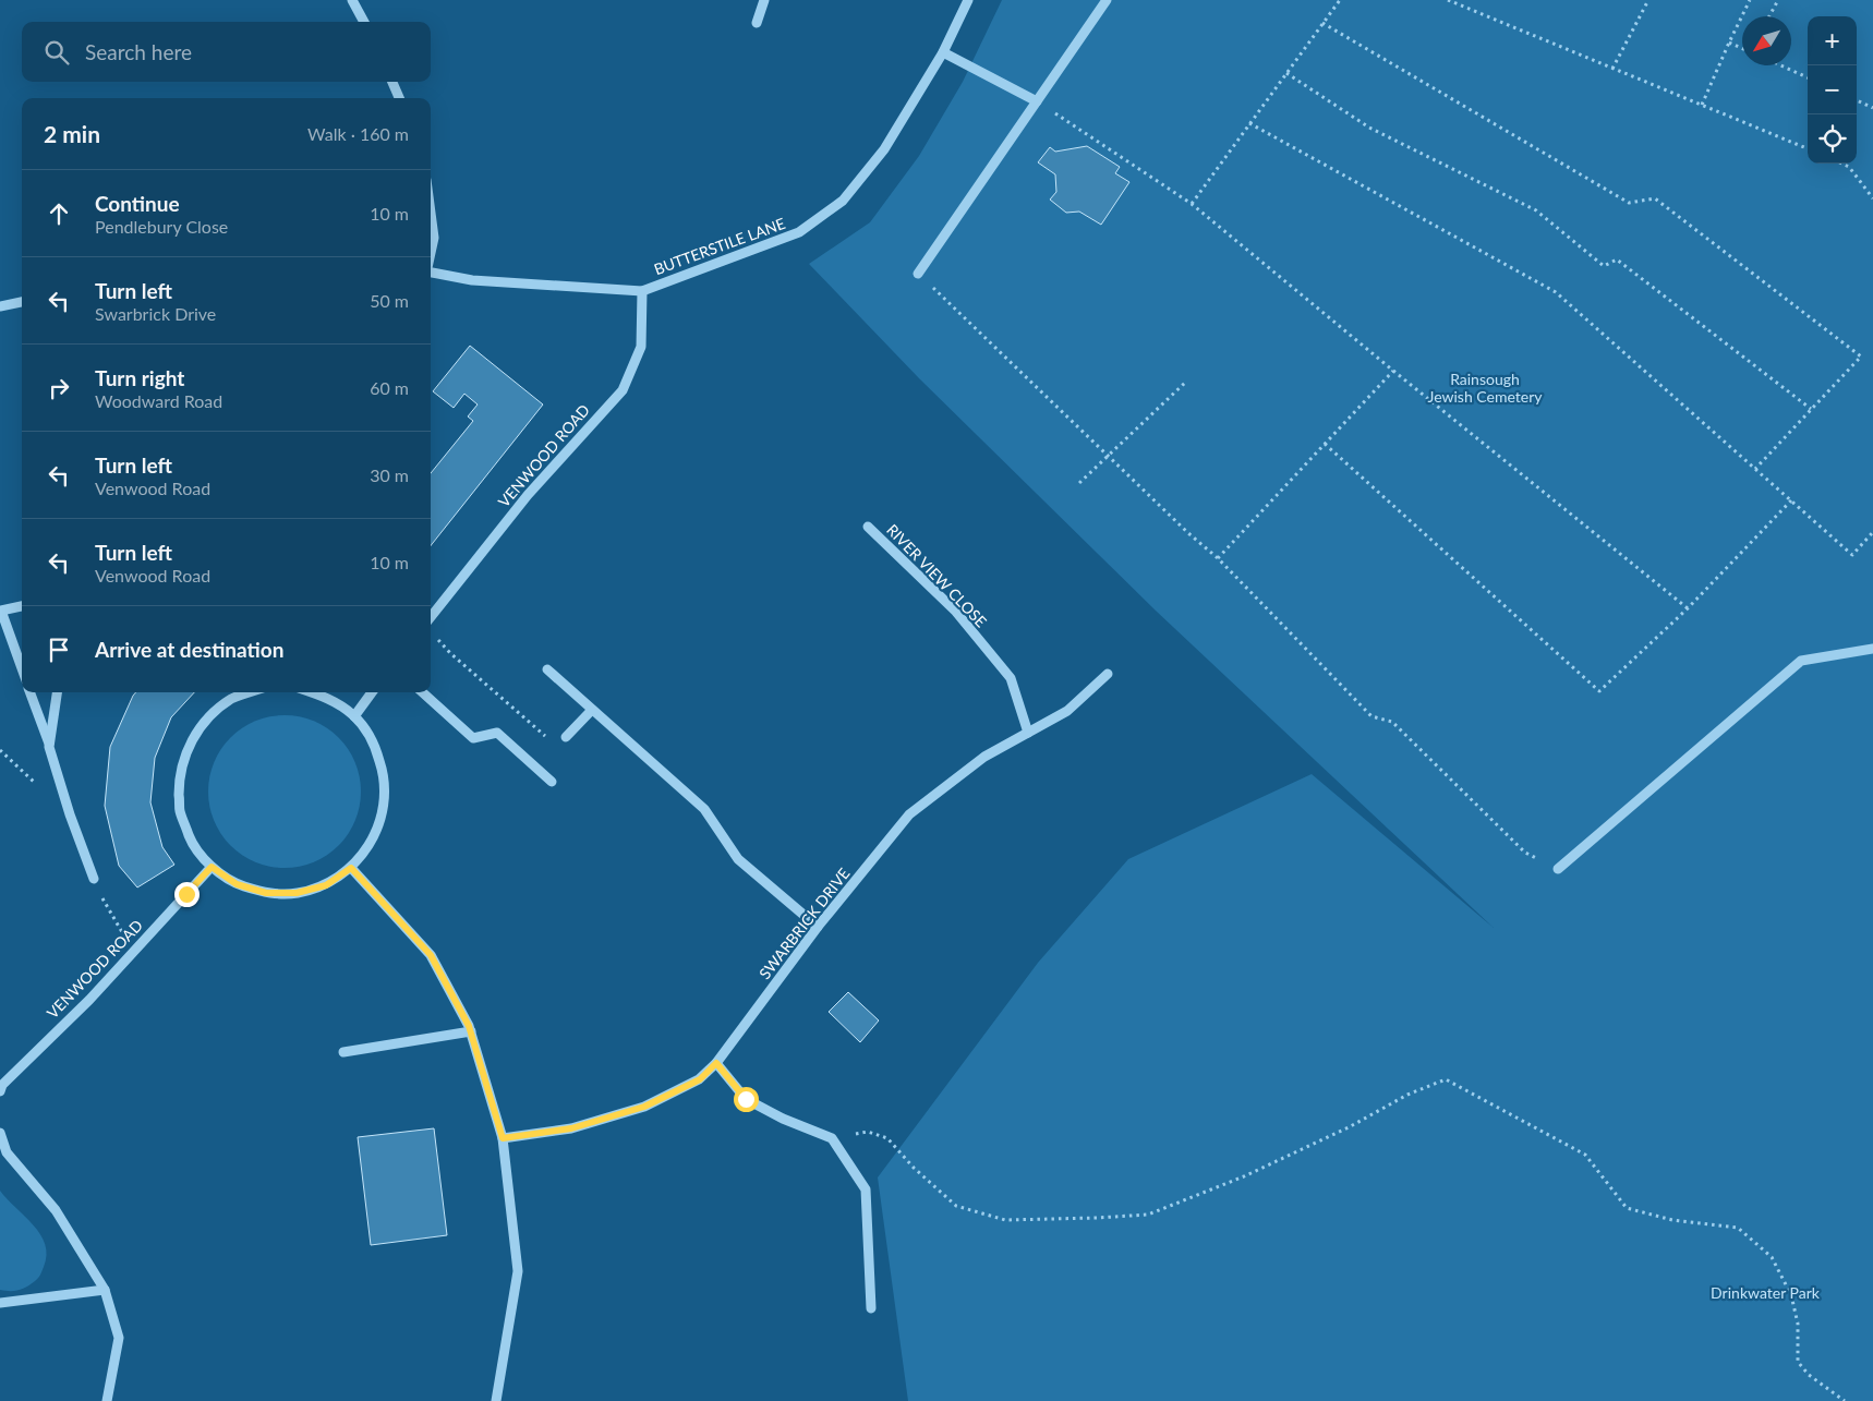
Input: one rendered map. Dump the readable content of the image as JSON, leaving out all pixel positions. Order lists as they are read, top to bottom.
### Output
{
  "streets": {
    "street": [
      "BUTTERSTILE LANE",
      "VENWOOD ROAD",
      "RIVER VIEW CLOSE",
      "SWARBRICK DRIVE"
    ]
  },
  "crossings": [
    ["BUTTERSTILE LANE", "VENWOOD ROAD"],
    ["RIVER VIEW CLOSE", "SWARBRICK DRIVE"]
  ],
  "parks": ["Rainsough Jewish Cemetery", "Drinkwater Park"],
  "north": "bottom left",
  "page": {
    "map_buttons": ["+", "−"],
    "search": "Search here",
    "heading": ["2 min", "Walk · 160 m"],
    "list": [
      ["Continue", "Pendlebury Close", "10 m"],
      ["Turn left", "Swarbrick Drive", "50 m"],
      ["Turn right", "Woodward Road", "60 m"],
      ["Turn left", "Venwood Road", "30 m"],
      ["Turn left", "Venwood Road", "10 m"],
      "Arrive at destination"
    ]
  }
}
